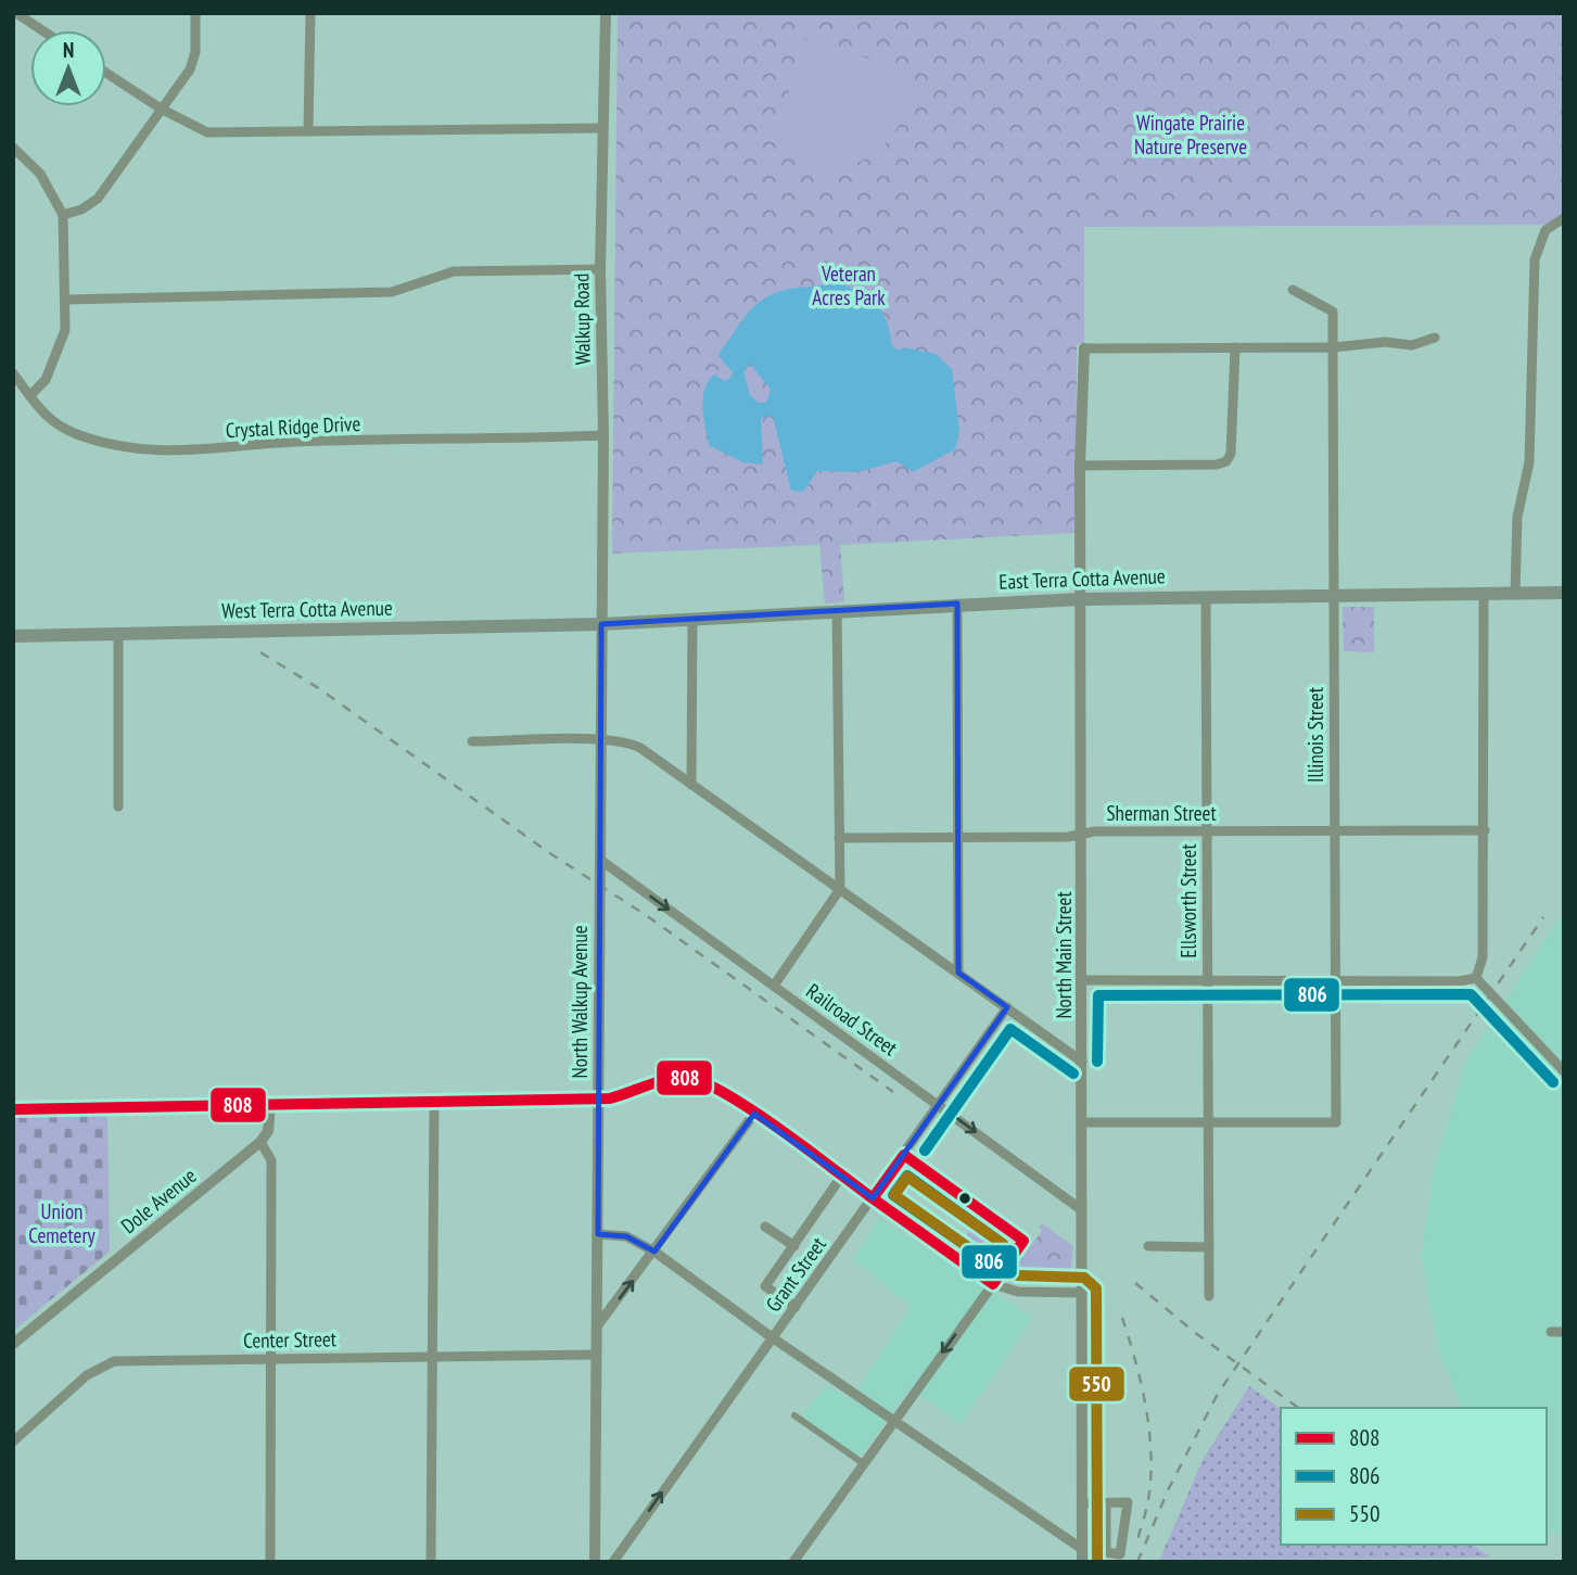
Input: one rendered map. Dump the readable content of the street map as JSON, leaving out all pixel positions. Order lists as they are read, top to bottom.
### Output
{
  "streets": {
    "main road": ["East Terra Cotta Avenue", "West Terra Cotta Avenue"],
    "street": [
      "Walkup Road",
      "Crystal Ridge Drive",
      "Illinois Street",
      "Sherman Street",
      "Ellsworth Street",
      "North Main Street",
      "North Walkup Avenue",
      "Railroad Street",
      "Dole Avenue",
      "Grant Street",
      "Center Street"
    ]
  },
  "crossings": [
    ["Walkup Road", "Crystal Ridge Drive"],
    ["Walkup Road", "East Terra Cotta Avenue"],
    ["Walkup Road", "West Terra Cotta Avenue"],
    ["Walkup Road", "North Walkup Avenue"],
    ["East Terra Cotta Avenue", "West Terra Cotta Avenue"],
    ["East Terra Cotta Avenue", "Illinois Street"],
    ["East Terra Cotta Avenue", "Ellsworth Street"],
    ["East Terra Cotta Avenue", "North Main Street"],
    ["East Terra Cotta Avenue", "North Walkup Avenue"],
    ["West Terra Cotta Avenue", "North Walkup Avenue"],
    ["Illinois Street", "Sherman Street"],
    ["Illinois Street", "Ellsworth Street"],
    ["Sherman Street", "Ellsworth Street"],
    ["Sherman Street", "North Main Street"],
    ["North Main Street", "Railroad Street"],
    ["North Walkup Avenue", "Railroad Street"],
    ["North Walkup Avenue", "Center Street"],
    ["Railroad Street", "Grant Street"]
  ],
  "one_way": ["Railroad Street", "Grant Street"],
  "parks": ["Wingate Prairie Nature Preserve", "Veteran Acres Park", "Union Cemetery"],
  "lines": ["transit line 806", "transit line 808", "transit line 550"],
  "legend": ["808", "806", "550"],
  "north": "top"
}
